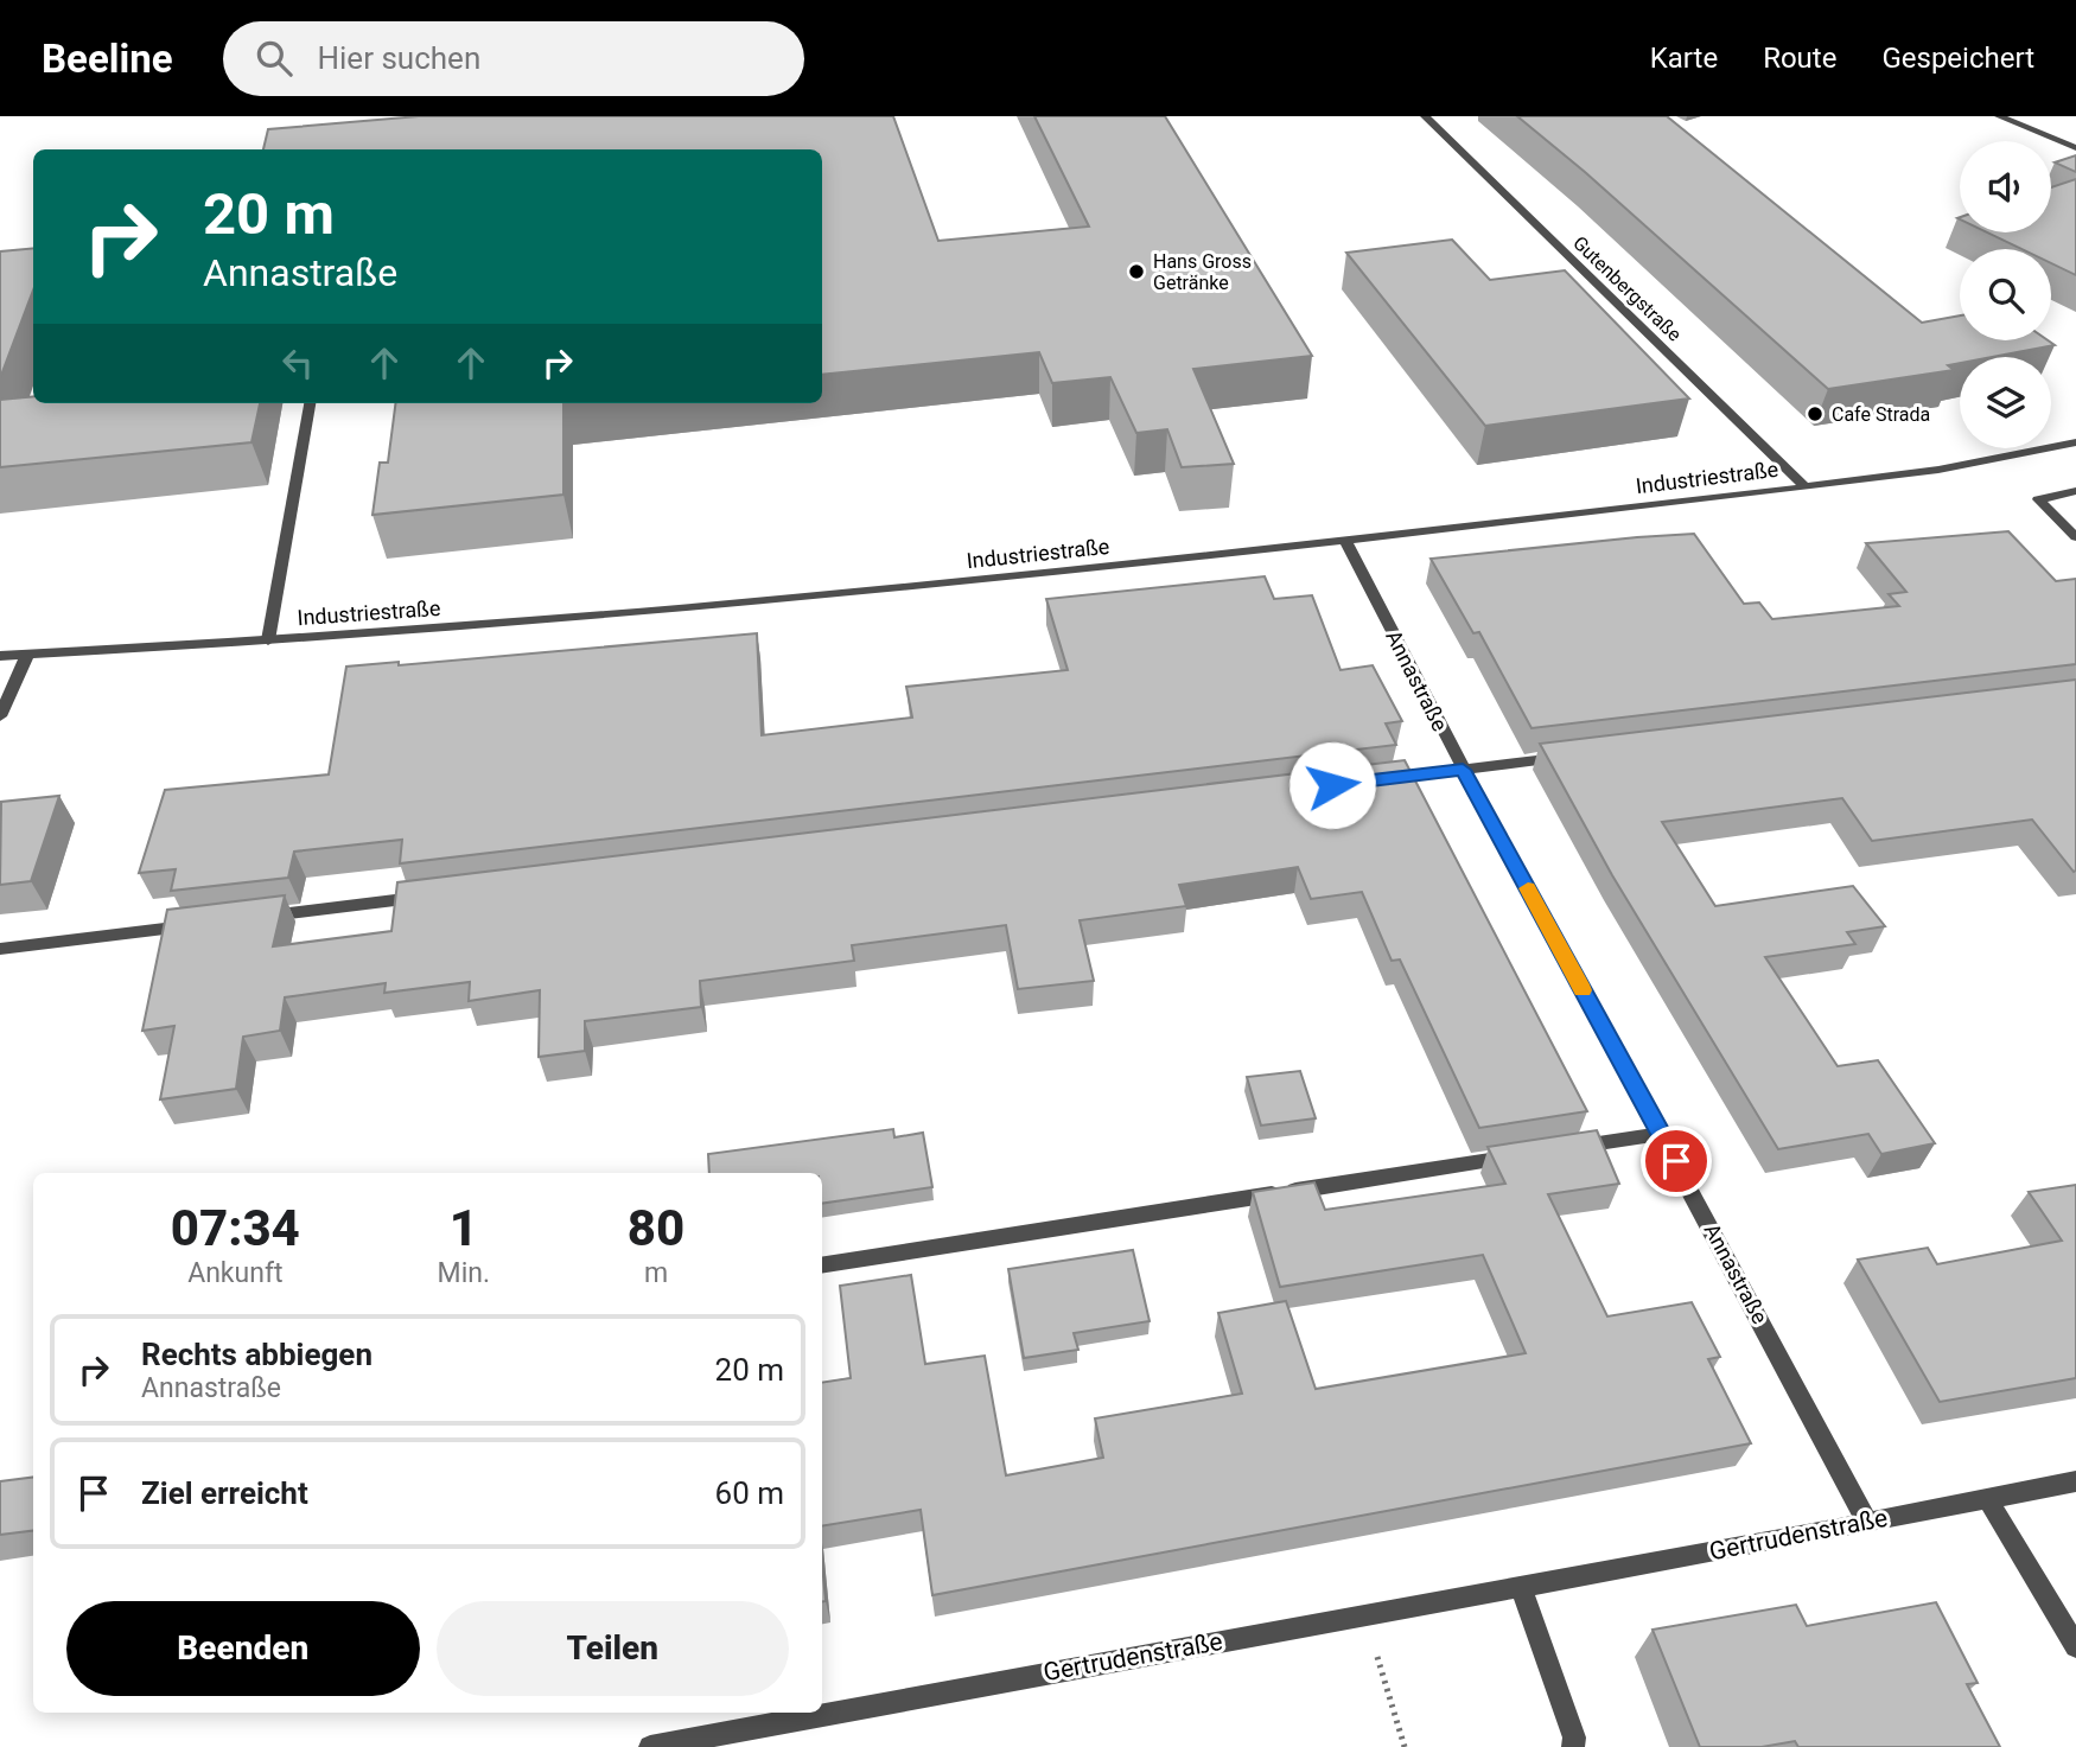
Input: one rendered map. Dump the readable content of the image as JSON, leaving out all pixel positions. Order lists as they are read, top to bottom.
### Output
{
  "streets": {
    "street": [
      "Gutenbergstraße",
      "Industriestraße",
      "Annastraße",
      "Gertrudenstraße"
    ]
  },
  "crossings": [
    ["Gutenbergstraße", "Industriestraße"],
    ["Industriestraße", "Annastraße"],
    ["Annastraße", "Gertrudenstraße"]
  ],
  "places": ["Hans Gross Getränke", "Cafe Strada"],
  "page": {
    "header": "Beeline",
    "search": "Hier suchen",
    "nav": ["Karte", "Route", "Gespeichert"],
    "turn": ["20 m", "Annastraße"],
    "eta": [
      "07:34",
      "Ankunft",
      "1",
      "Min.",
      "80",
      "m"
    ],
    "list": [
      {
        "name": "Rechts abbiegen",
        "note": "Annastraße",
        "value": "20 m"
      },
      {
        "name": "Ziel erreicht",
        "value": "60 m"
      }
    ],
    "buttons": ["Beenden", "Teilen"]
  }
}
